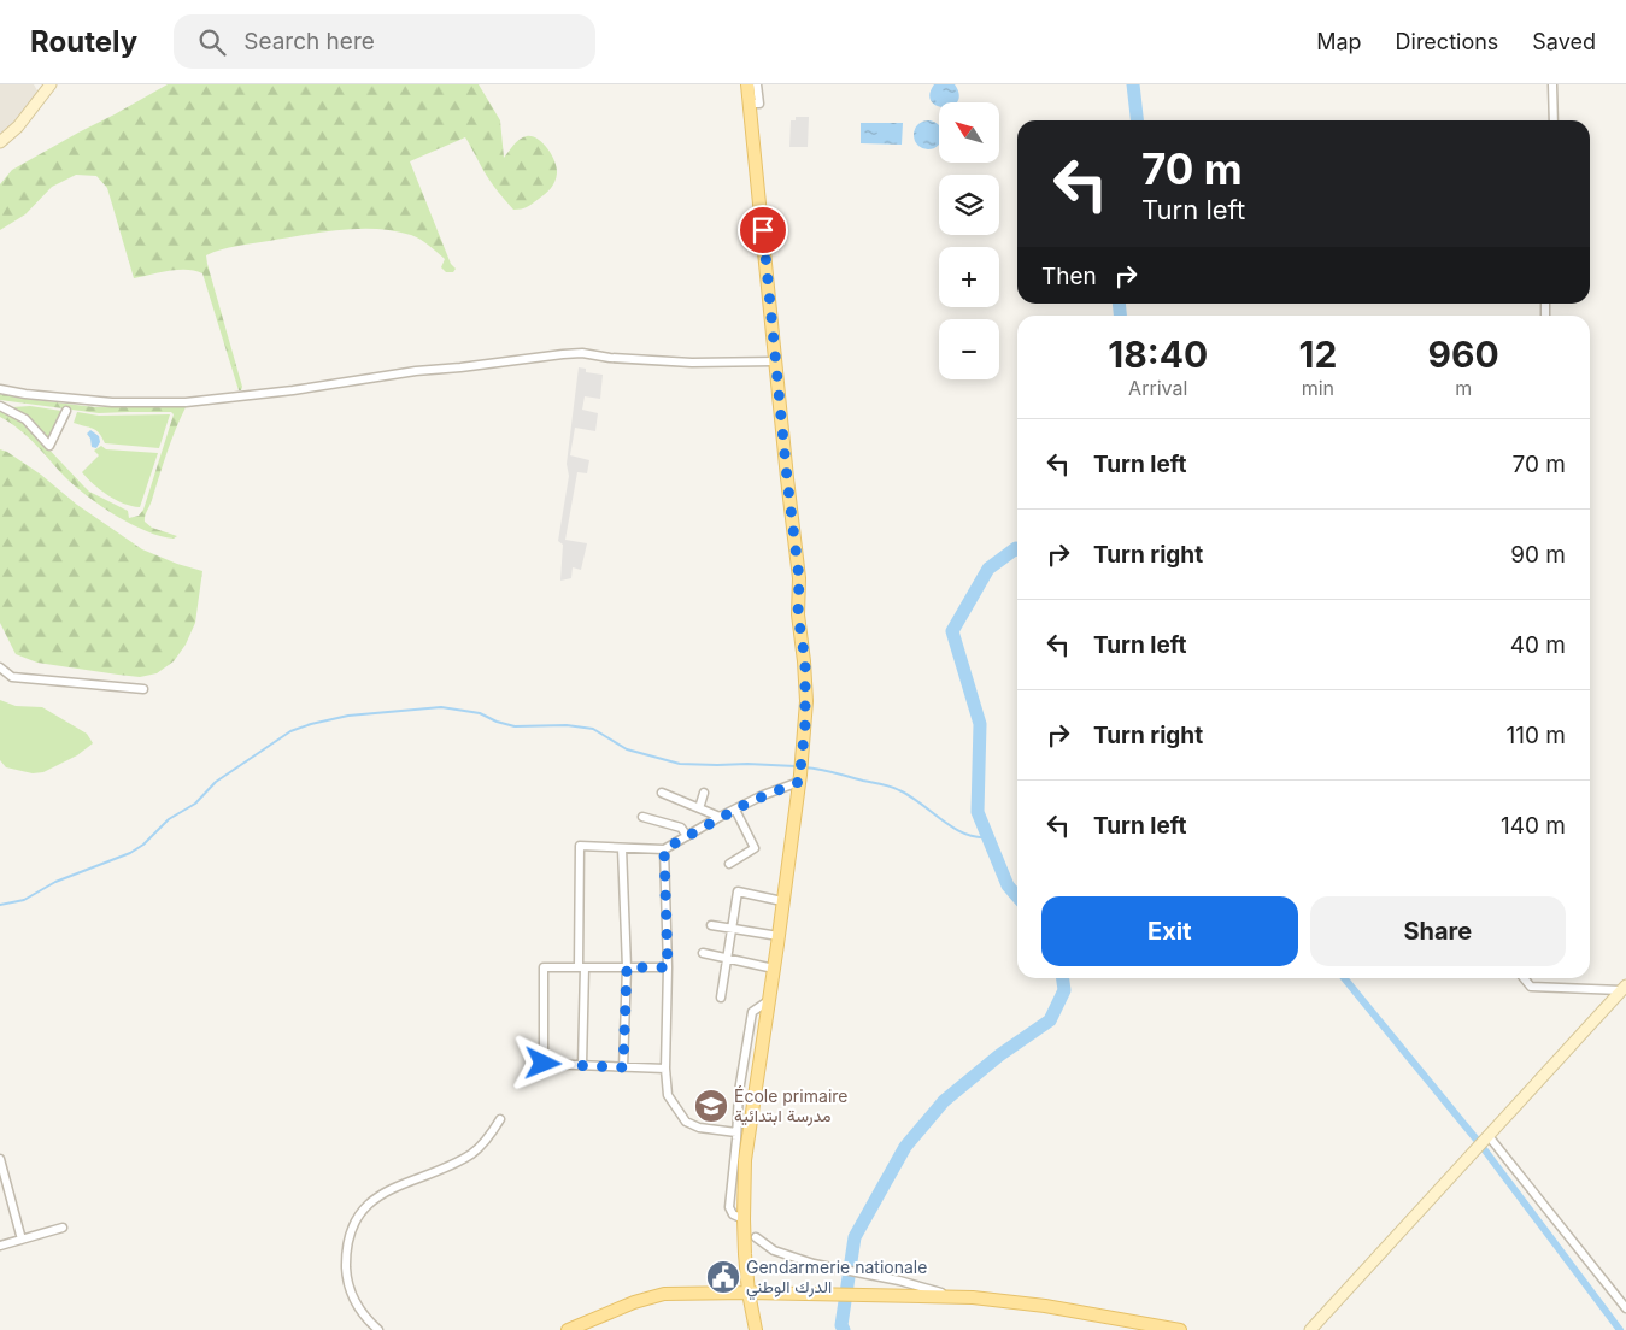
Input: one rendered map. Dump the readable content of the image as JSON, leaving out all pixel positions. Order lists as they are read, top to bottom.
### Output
{
  "places": {
    "school or university": ["École primaire مدرسة ابتدائية"],
    "public building": ["Gendarmerie nationale الدرك الوطني"]
  },
  "north": "top left",
  "page": {
    "header": "Routely",
    "search": "Search here",
    "nav": ["Map", "Directions", "Saved"],
    "map_buttons": ["+", "−"],
    "turn": ["70 m", "Turn left"],
    "then": "Then",
    "eta": [
      "18:40",
      "Arrival",
      "12",
      "min",
      "960",
      "m"
    ],
    "list": [
      {
        "name": "Turn left",
        "value": "70 m"
      },
      {
        "name": "Turn right",
        "value": "90 m"
      },
      {
        "name": "Turn left",
        "value": "40 m"
      },
      {
        "name": "Turn right",
        "value": "110 m"
      },
      {
        "name": "Turn left",
        "value": "140 m"
      }
    ],
    "buttons": ["Exit", "Share"]
  }
}
